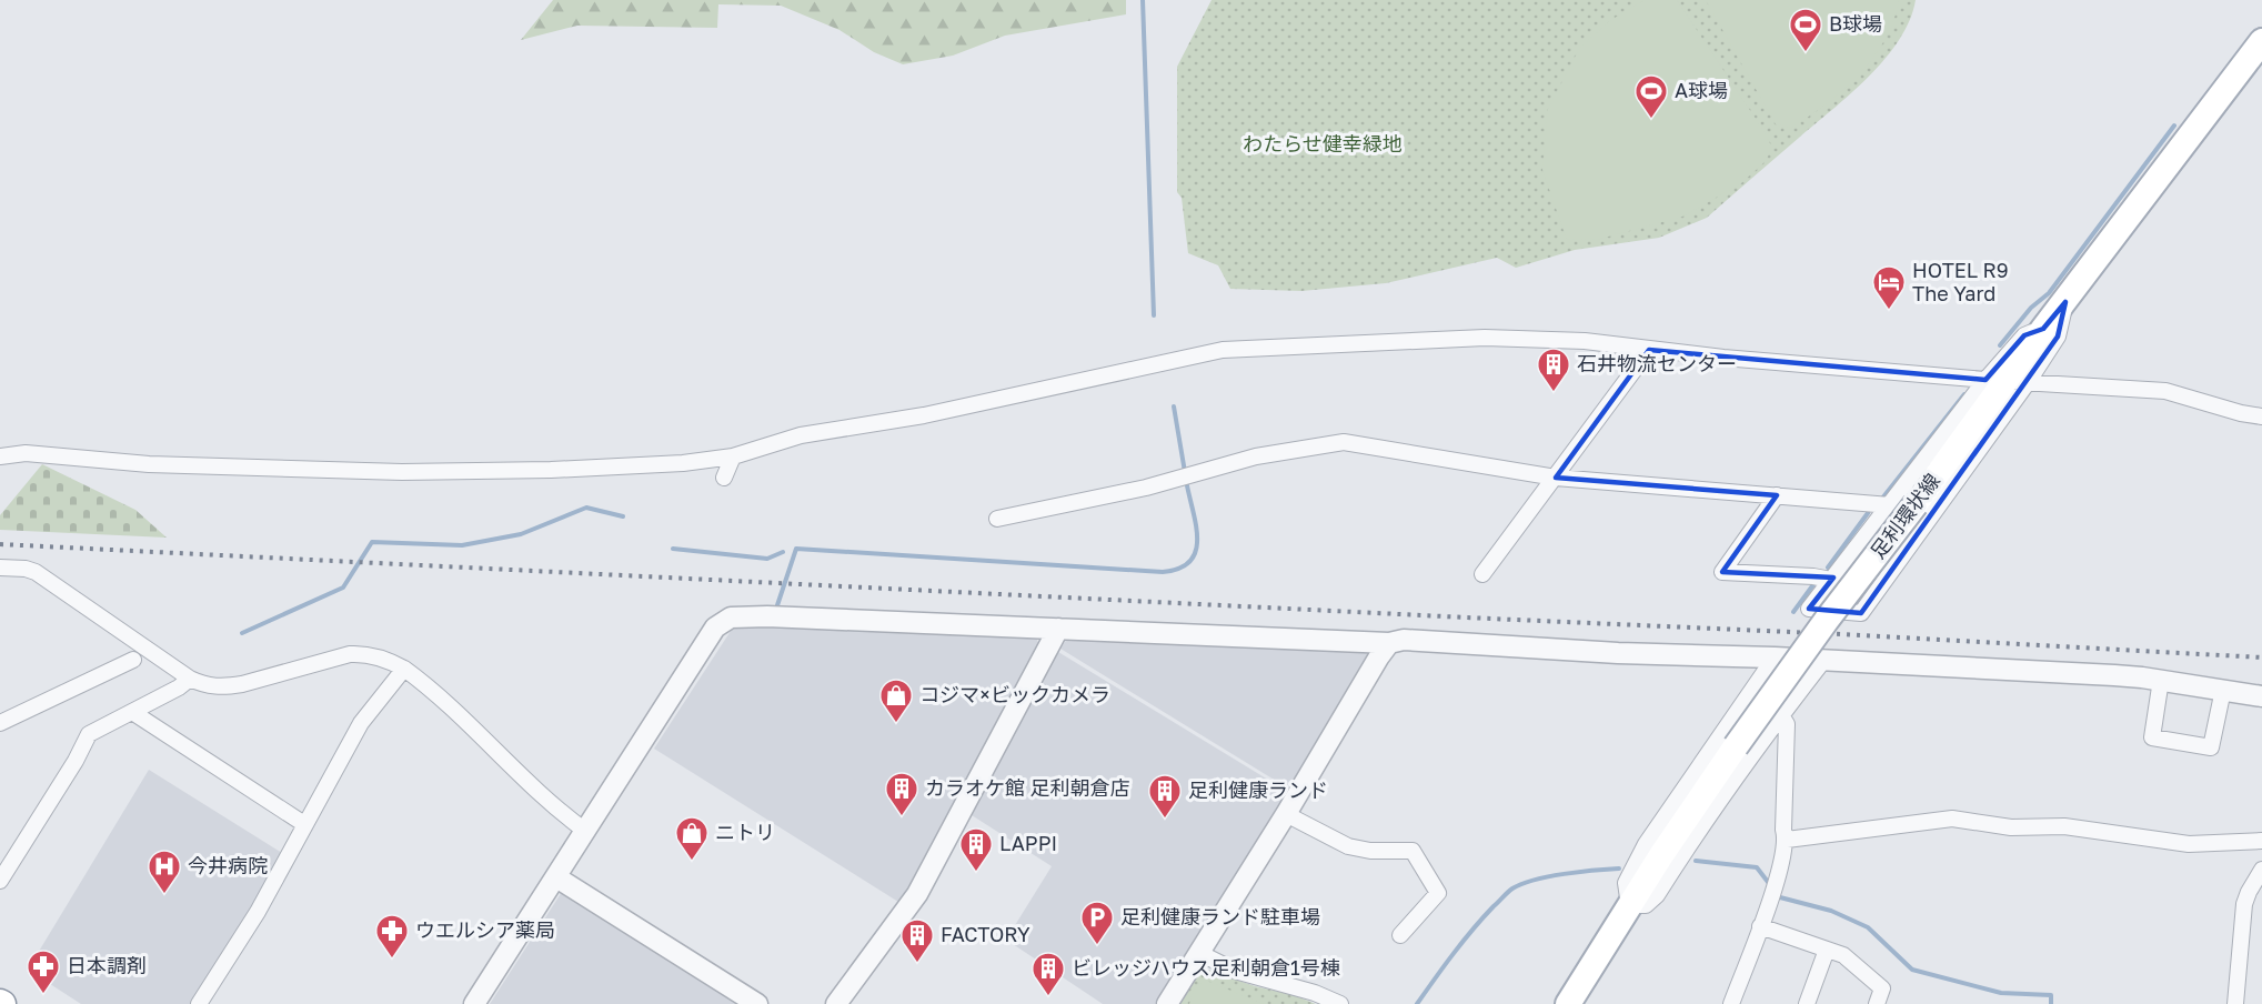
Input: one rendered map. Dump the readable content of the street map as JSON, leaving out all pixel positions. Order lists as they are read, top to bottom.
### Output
{
  "streets": {
    "main road": ["足利環状線"]
  },
  "parks": ["わたらせ健幸緑地"],
  "places": {
    "sports": ["B球場", "A球場"],
    "hotel": ["HOTEL R9 The Yard"],
    "building": [
      "石井物流センター",
      "カラオケ館 足利朝倉店",
      "足利健康ランド",
      "LAPPI",
      "FACTORY",
      "ビレッジハウス足利朝倉1号棟"
    ],
    "shop": ["コジマ×ビックカメラ", "ニトリ"],
    "hospital": ["今井病院"],
    "parking": ["足利健康ランド駐車場"],
    "pharmacy": ["ウエルシア薬局", "日本調剤"]
  }
}
